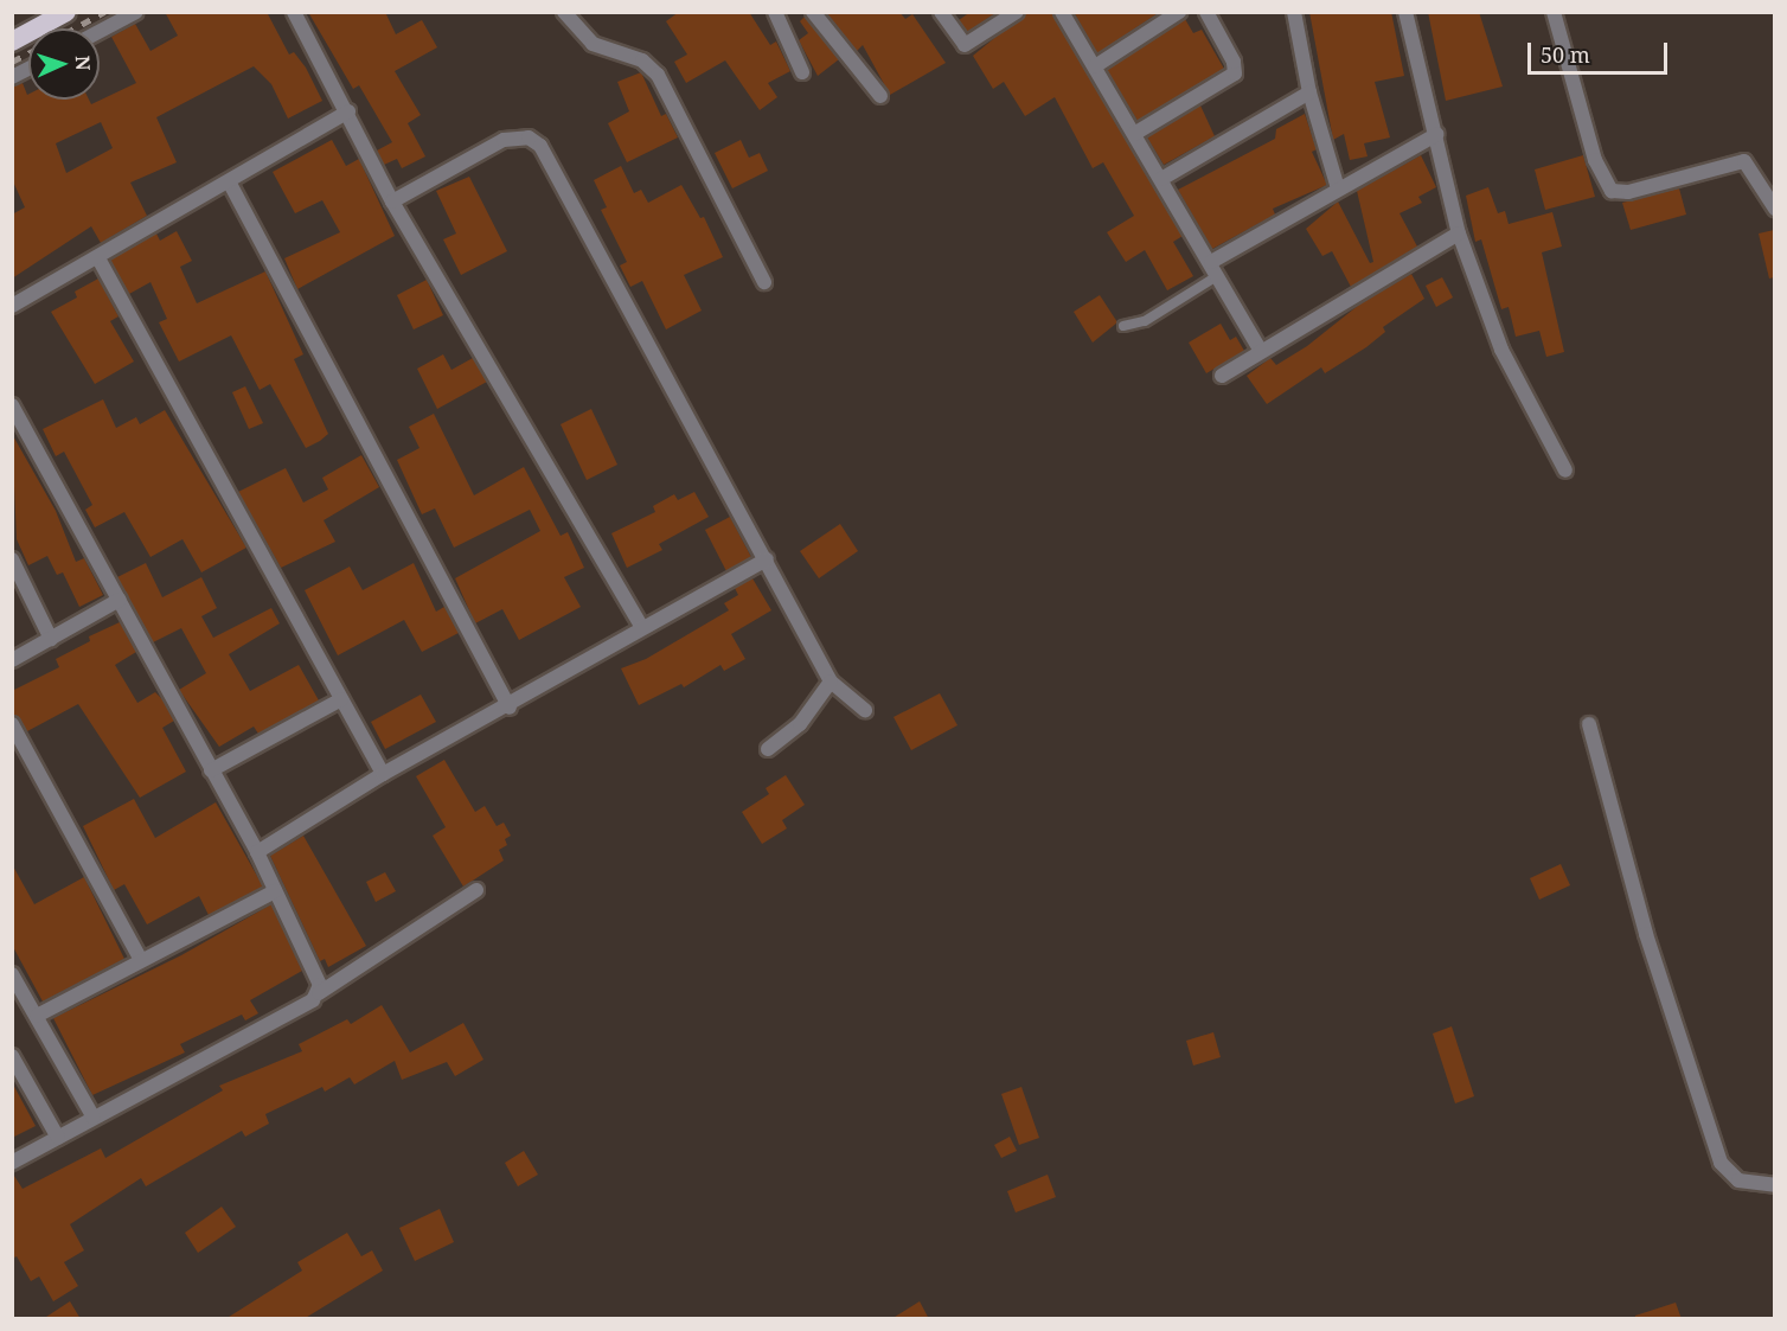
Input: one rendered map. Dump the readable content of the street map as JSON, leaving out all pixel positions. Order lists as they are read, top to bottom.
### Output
{
  "scale_bar": "50 m",
  "north": "right"
}
